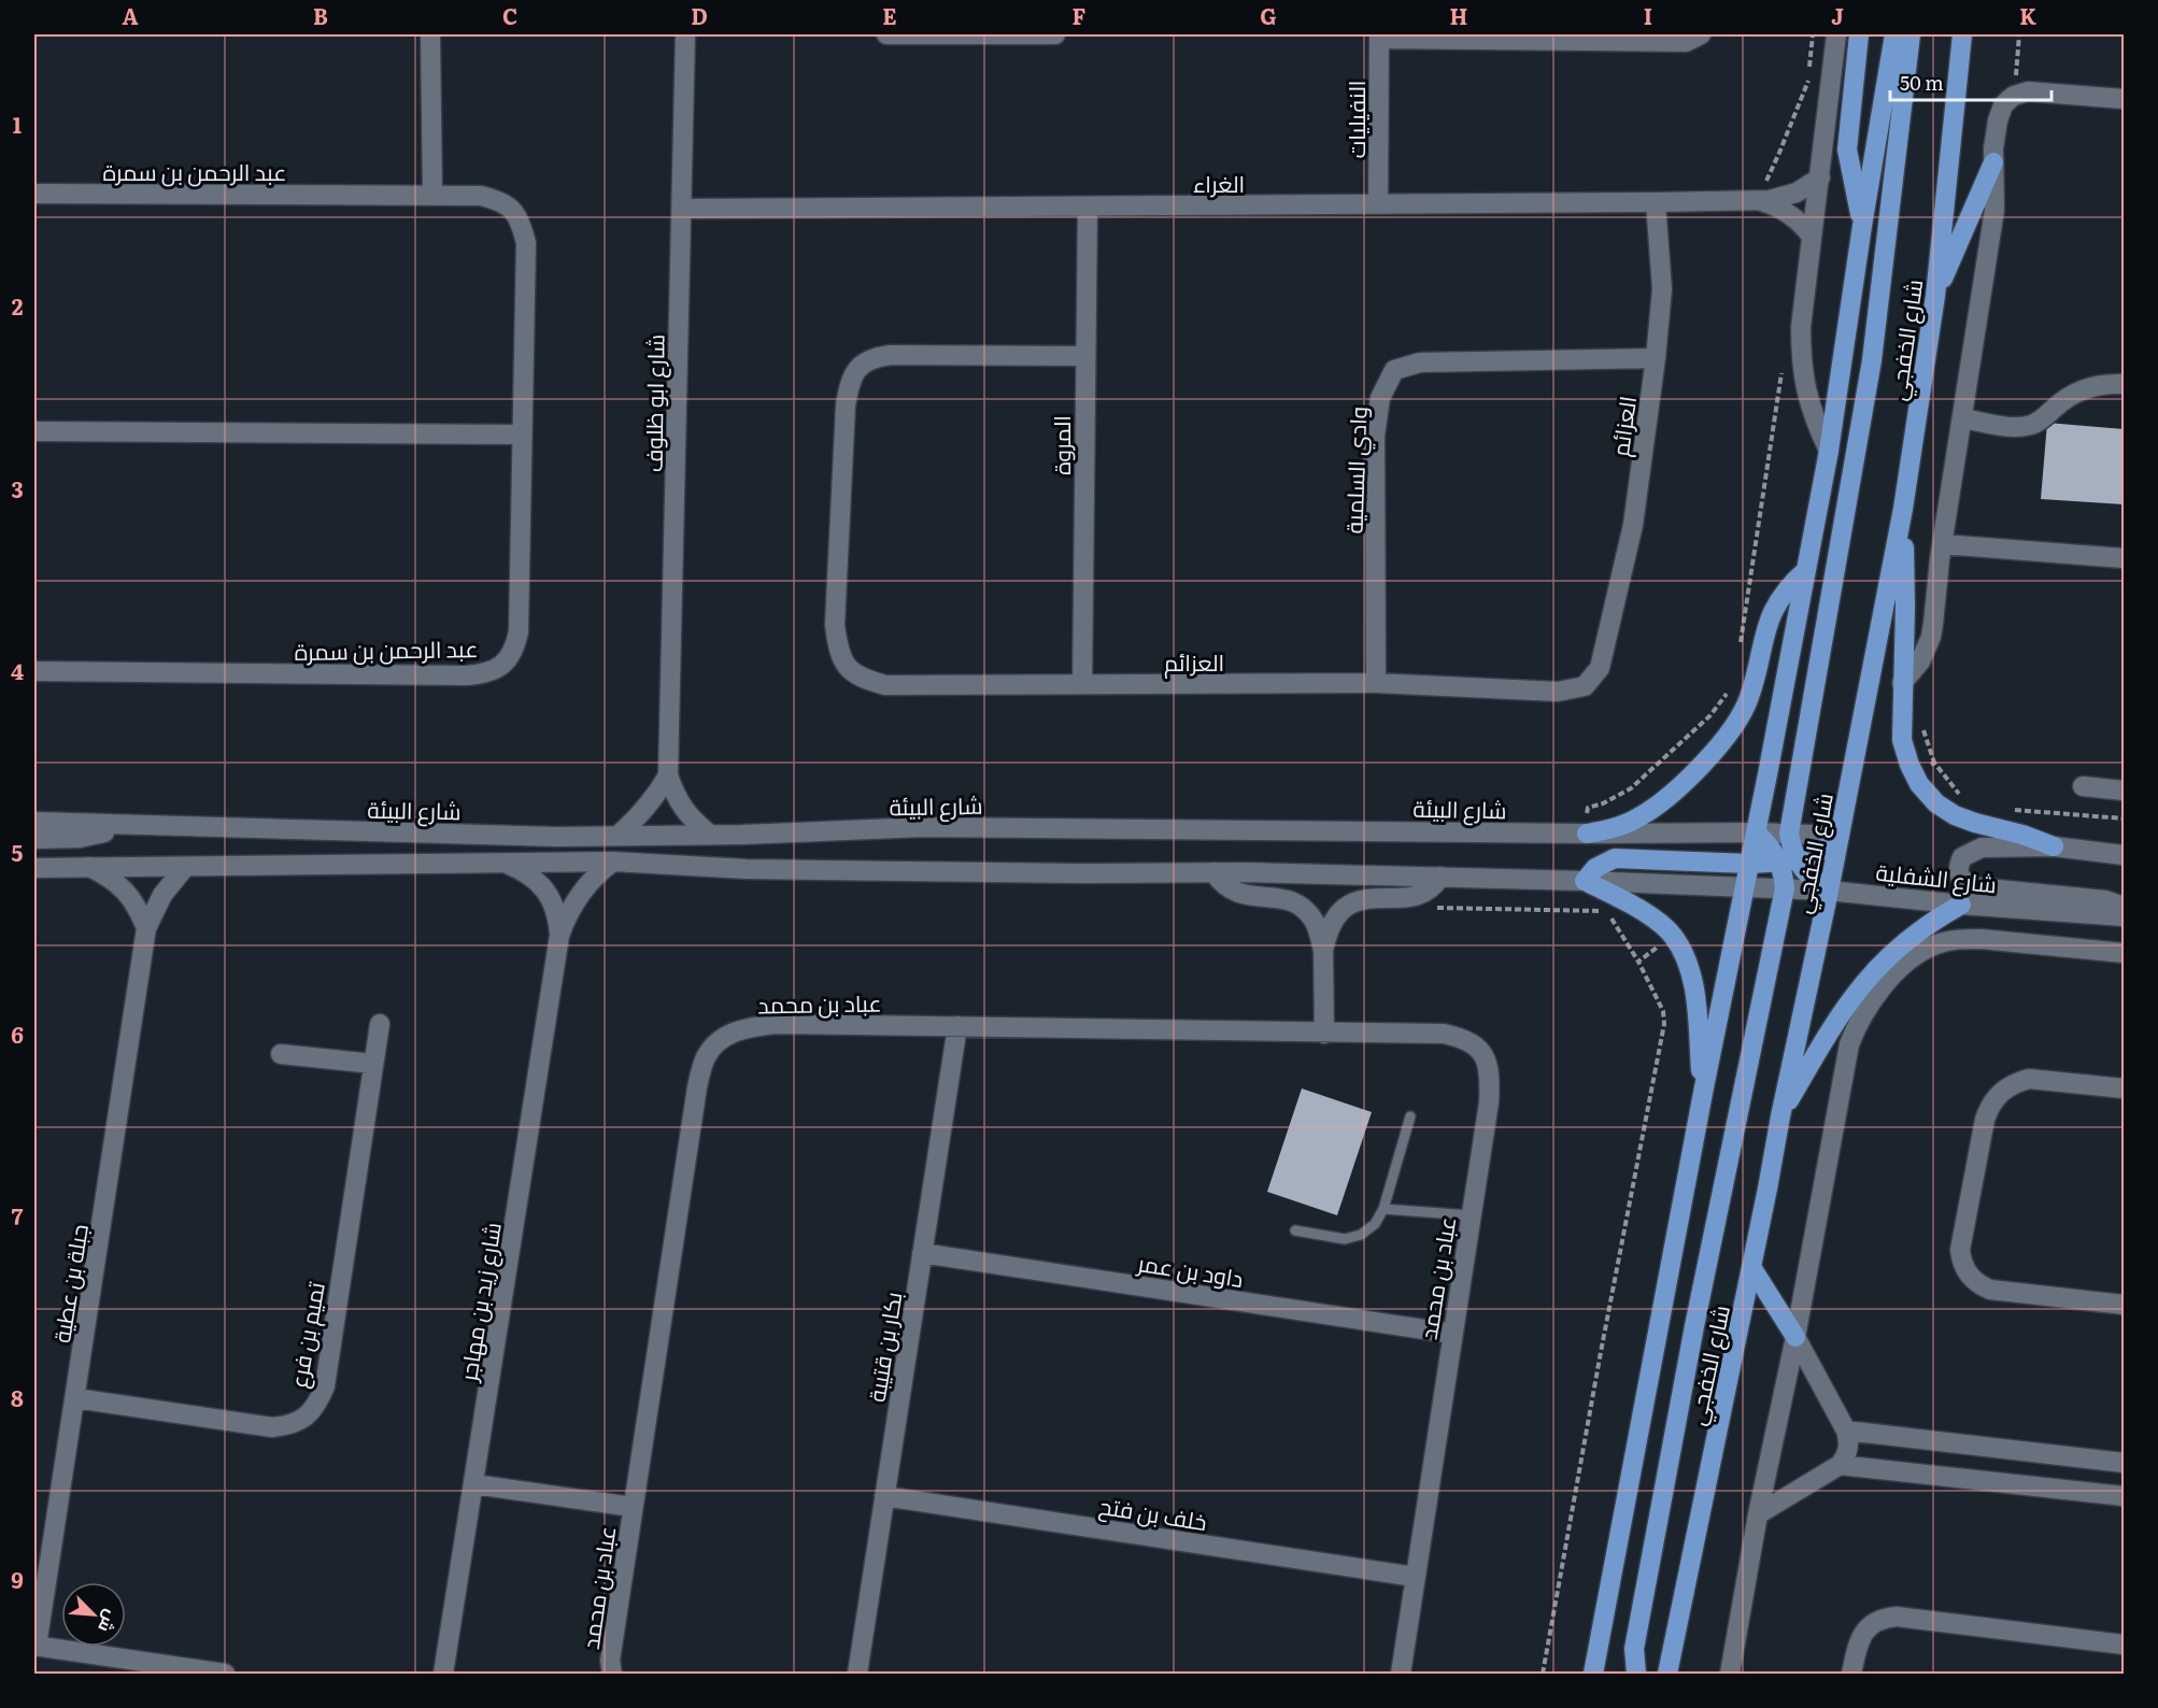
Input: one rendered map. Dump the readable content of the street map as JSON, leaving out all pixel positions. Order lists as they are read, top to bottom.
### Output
{
  "streets": {
    "highway": ["شارع الخفجي"],
    "street": [
      "النفيليات",
      "عبد الرحمن بن سمرة",
      "الغراء",
      "شارع ابو ظلوف",
      "العزائم",
      "المروة",
      "وادي السلمية",
      "شارع البيئة",
      "شارع الشفلية",
      "عباد بن محمد",
      "داود بن عمر",
      "جبلة بن عطية",
      "شارع زيد بن مهاجر",
      "تميم بن فرع",
      "بكار بن قتيبة",
      "خلف بن فتح"
    ]
  },
  "crossings": [
    ["النفيليات", "الغراء"],
    ["الغراء", "شارع ابو ظلوف"],
    ["الغراء", "العزائم"],
    ["الغراء", "المروة"],
    ["شارع الخفجي", "شارع البيئة"],
    ["شارع الخفجي", "شارع الشفلية"],
    ["شارع ابو ظلوف", "شارع البيئة"],
    ["العزائم", "المروة"],
    ["العزائم", "وادي السلمية"],
    ["عباد بن محمد", "داود بن عمر"],
    ["عباد بن محمد", "شارع زيد بن مهاجر"],
    ["عباد بن محمد", "بكار بن قتيبة"],
    ["عباد بن محمد", "خلف بن فتح"],
    ["داود بن عمر", "بكار بن قتيبة"],
    ["جبلة بن عطية", "تميم بن فرع"],
    ["بكار بن قتيبة", "خلف بن فتح"]
  ],
  "scale_bar": "50 m",
  "north": "bottom right",
  "grid": {
    "columns": [
      "A",
      "B",
      "C",
      "D",
      "E",
      "F",
      "G",
      "H",
      "I",
      "J",
      "K"
    ],
    "rows": [
      "1",
      "2",
      "3",
      "4",
      "5",
      "6",
      "7",
      "8",
      "9"
    ]
  }
}
